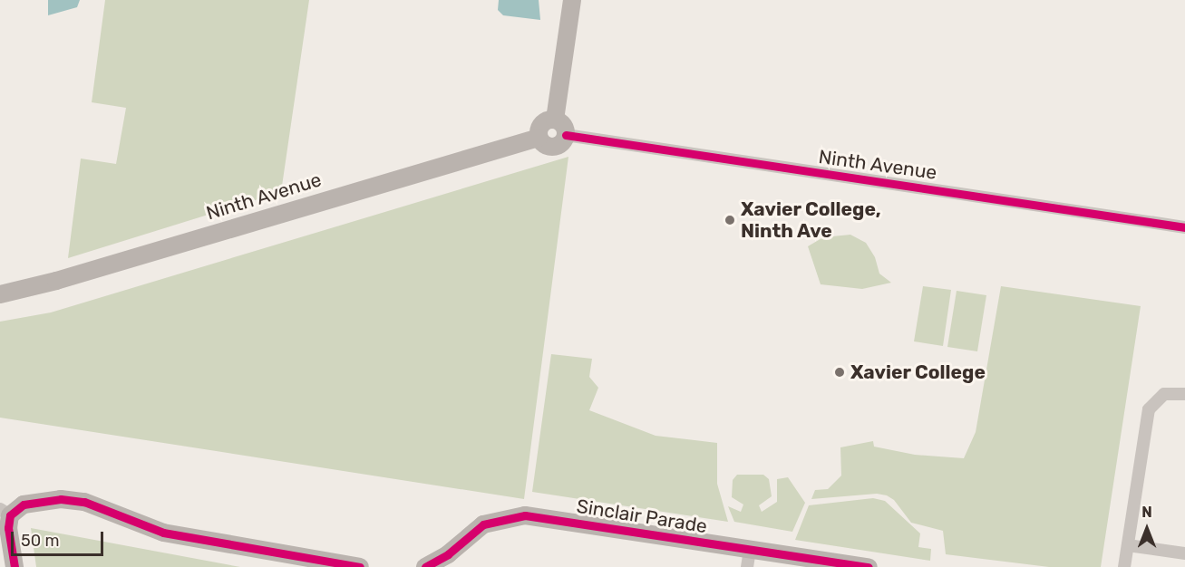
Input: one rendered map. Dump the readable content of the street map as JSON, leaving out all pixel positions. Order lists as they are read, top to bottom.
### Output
{
  "streets": {
    "street": ["Ninth Avenue", "Sinclair Parade"]
  },
  "places": ["Xavier College, Ninth Ave", "Xavier College"],
  "scale_bar": "50 m",
  "north": "top"
}
